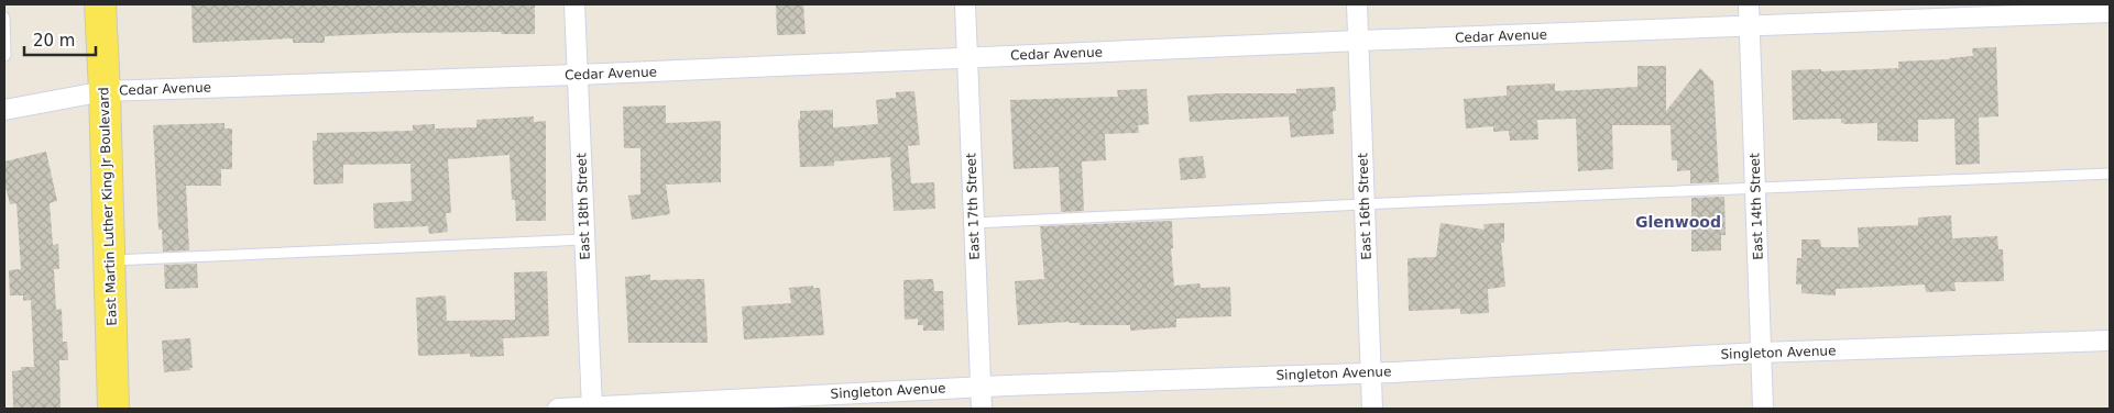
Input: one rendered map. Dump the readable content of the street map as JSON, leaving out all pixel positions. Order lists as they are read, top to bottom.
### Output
{
  "streets": {
    "main road": ["East Martin Luther King Jr Boulevard"],
    "street": [
      "Cedar Avenue",
      "East 18th Street",
      "East 17th Street",
      "East 16th Street",
      "East 14th Street",
      "Singleton Avenue"
    ]
  },
  "crossings": [
    ["Cedar Avenue", "East Martin Luther King Jr Boulevard"],
    ["Cedar Avenue", "East 18th Street"],
    ["Cedar Avenue", "East 17th Street"],
    ["Cedar Avenue", "East 16th Street"],
    ["Cedar Avenue", "East 14th Street"],
    ["East 18th Street", "Singleton Avenue"],
    ["East 17th Street", "Singleton Avenue"],
    ["East 16th Street", "Singleton Avenue"],
    ["East 14th Street", "Singleton Avenue"]
  ],
  "districts": ["Glenwood"],
  "scale_bar": "20 m"
}
